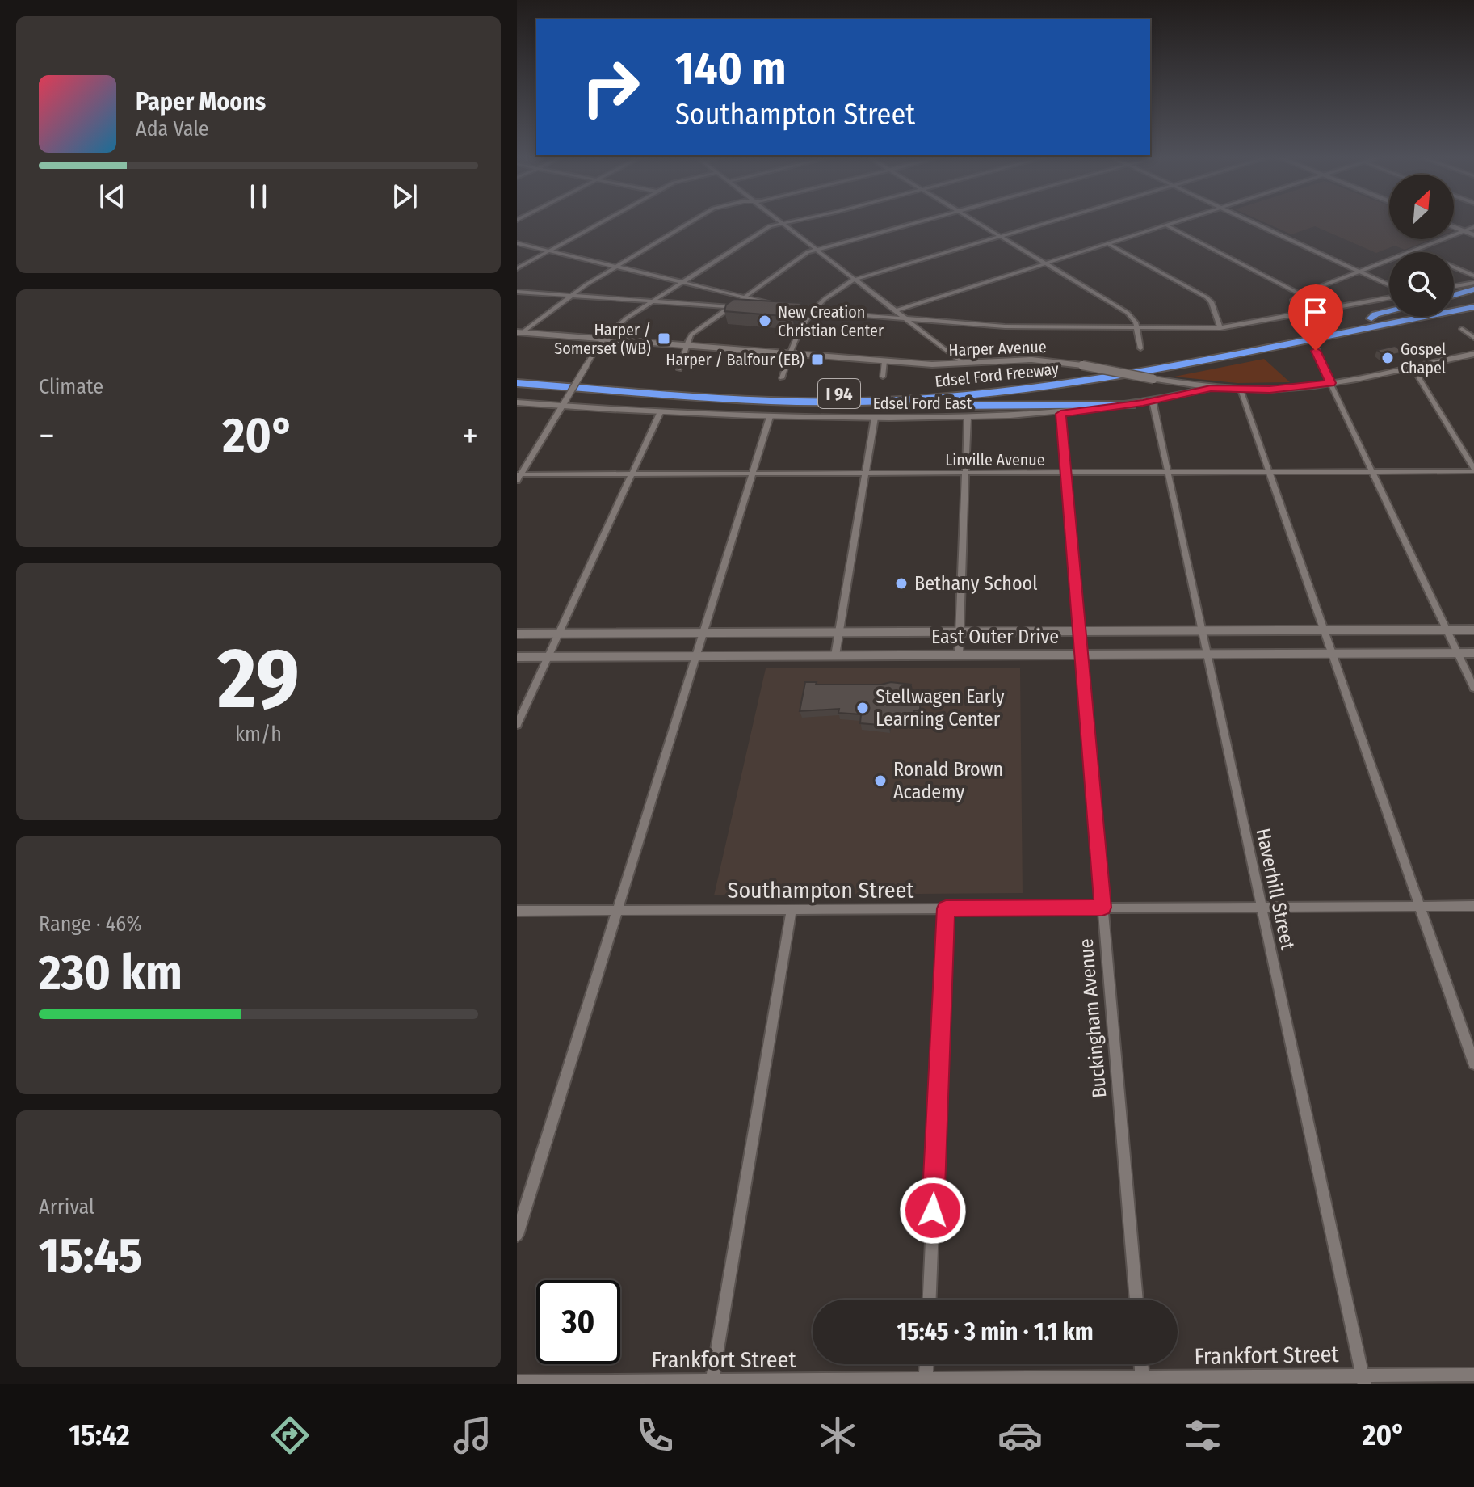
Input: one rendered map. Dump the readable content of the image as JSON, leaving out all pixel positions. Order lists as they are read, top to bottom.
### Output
{
  "streets": {
    "highway": ["Edsel Ford Freeway", "I 94"],
    "street": [
      "Harper Avenue",
      "Edsel Ford East",
      "Linville Avenue",
      "East Outer Drive",
      "Haverhill Street",
      "Southampton Street",
      "Buckingham Avenue",
      "Frankfort Street"
    ]
  },
  "crossings": [
    ["Harper Avenue", "Edsel Ford East"],
    ["Edsel Ford East", "Haverhill Street"],
    ["Edsel Ford East", "Buckingham Avenue"],
    ["Linville Avenue", "Haverhill Street"],
    ["Linville Avenue", "Buckingham Avenue"],
    ["East Outer Drive", "Haverhill Street"],
    ["East Outer Drive", "Buckingham Avenue"],
    ["Haverhill Street", "Southampton Street"],
    ["Haverhill Street", "Frankfort Street"],
    ["Southampton Street", "Buckingham Avenue"]
  ],
  "places": {
    "other": [
      "New Creation Christian Center",
      "Gospel Chapel",
      "Bethany School",
      "Stellwagen Early Learning Center",
      "Ronald Brown Academy"
    ],
    "transit": ["Harper / Somerset (WB)", "Harper / Balfour (EB)"]
  },
  "north": "top right",
  "page": {
    "turn": ["140 m", "Southampton Street"],
    "song": ["Paper Moons", "Ada Vale"],
    "tile": [
      "Climate",
      ["29", "km/h"],
      ["Range · 46%", "230 km"],
      ["Arrival", "15:45"]
    ],
    "heat": ["−", "20°", "+"],
    "limit": "30",
    "trip": "15:45 · 3 min · 1.1 km",
    "tabs": ["15:42", "20°"]
  }
}
